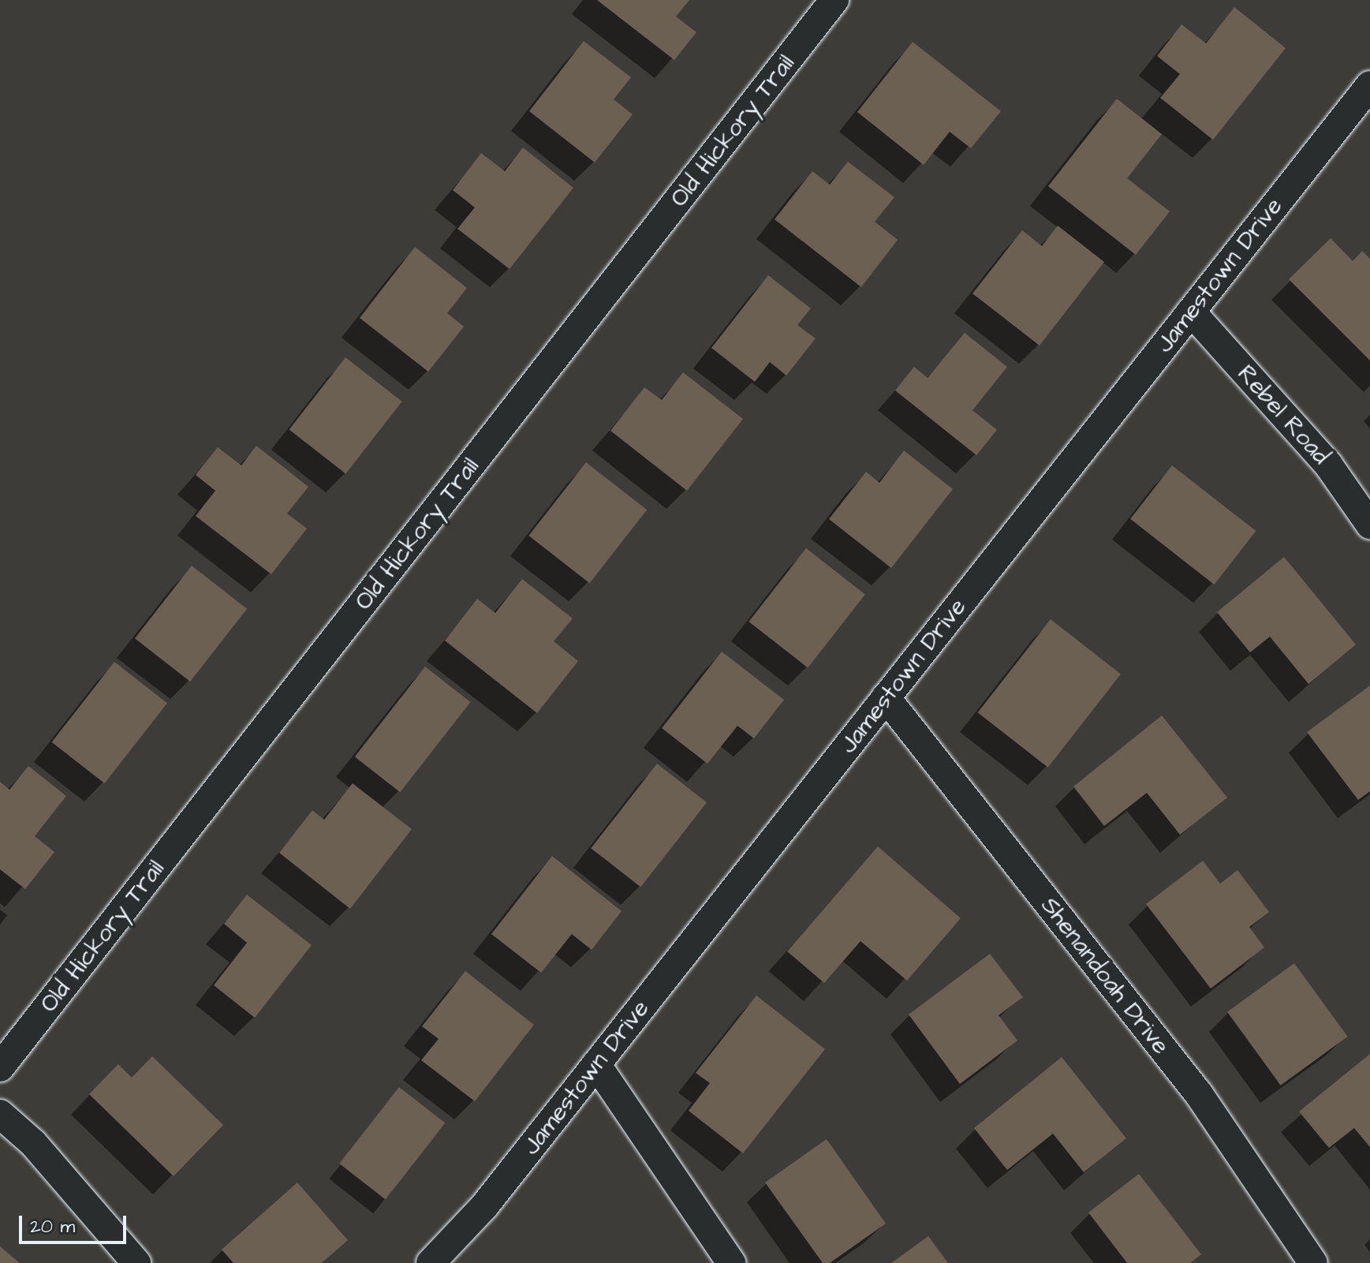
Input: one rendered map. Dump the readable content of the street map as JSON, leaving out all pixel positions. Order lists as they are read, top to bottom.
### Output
{
  "streets": {
    "street": [
      "Old Hickory Trail",
      "Jamestown Drive",
      "Rebel Road",
      "Shenandoah Drive"
    ]
  },
  "crossings": [
    ["Jamestown Drive", "Rebel Road"],
    ["Jamestown Drive", "Shenandoah Drive"]
  ],
  "scale_bar": "20 m"
}
